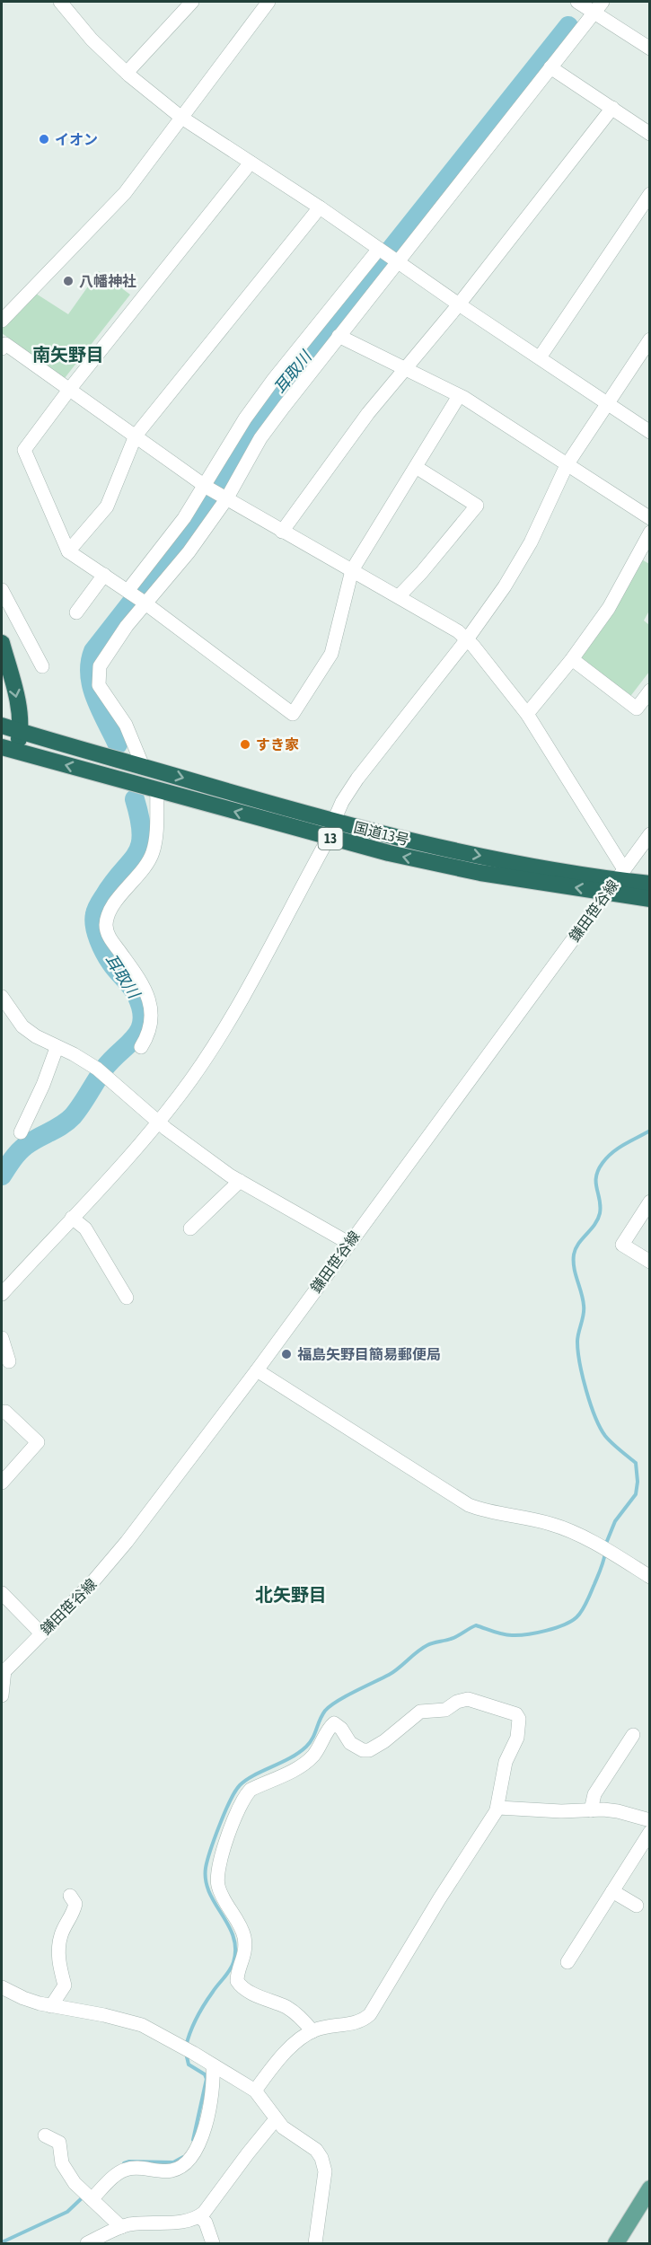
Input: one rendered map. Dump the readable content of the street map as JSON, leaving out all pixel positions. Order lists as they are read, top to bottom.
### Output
{
  "streets": {
    "highway": ["国道13号", "13"],
    "street": ["鎌田笹谷線"]
  },
  "crossings": [
    ["国道13号", "13"],
    ["国道13号", "鎌田笹谷線"]
  ],
  "districts": ["南矢野目", "北矢野目"],
  "water": ["耳取川"],
  "places": [
    "イオン",
    "八幡神社",
    "すき家",
    "福島矢野目簡易郵便局"
  ]
}
